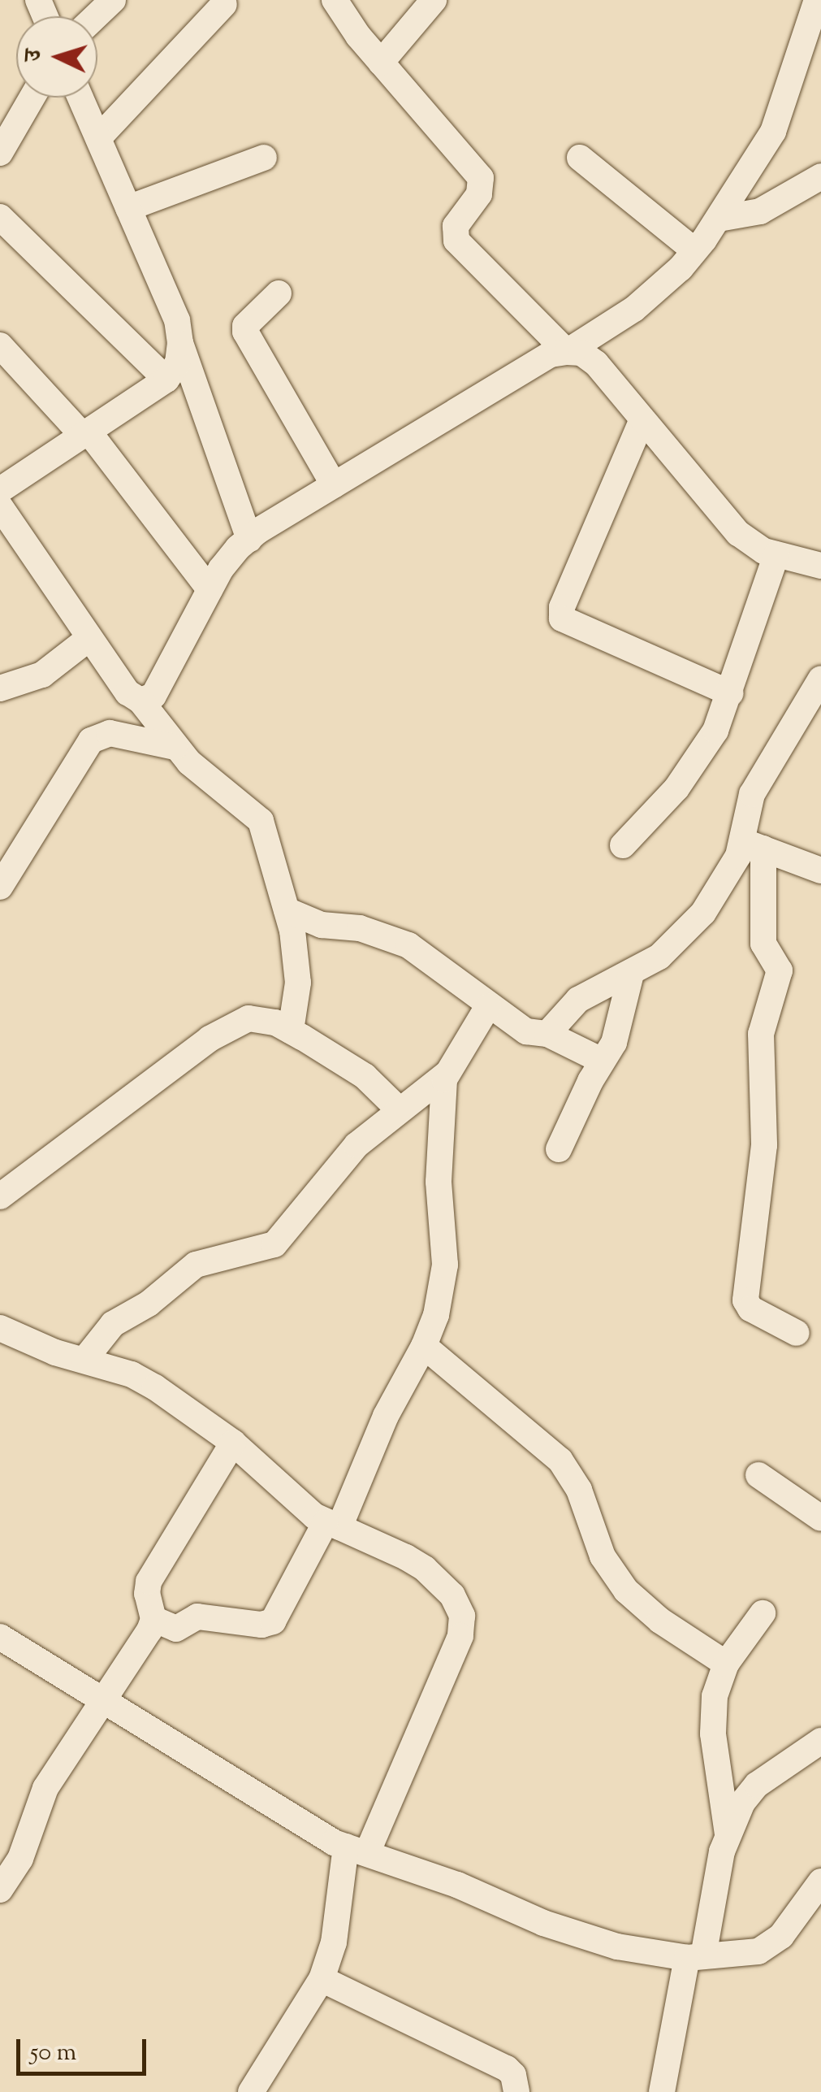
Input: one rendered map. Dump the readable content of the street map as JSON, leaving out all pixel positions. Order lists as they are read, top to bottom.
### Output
{
  "scale_bar": "50 m",
  "north": "left"
}
